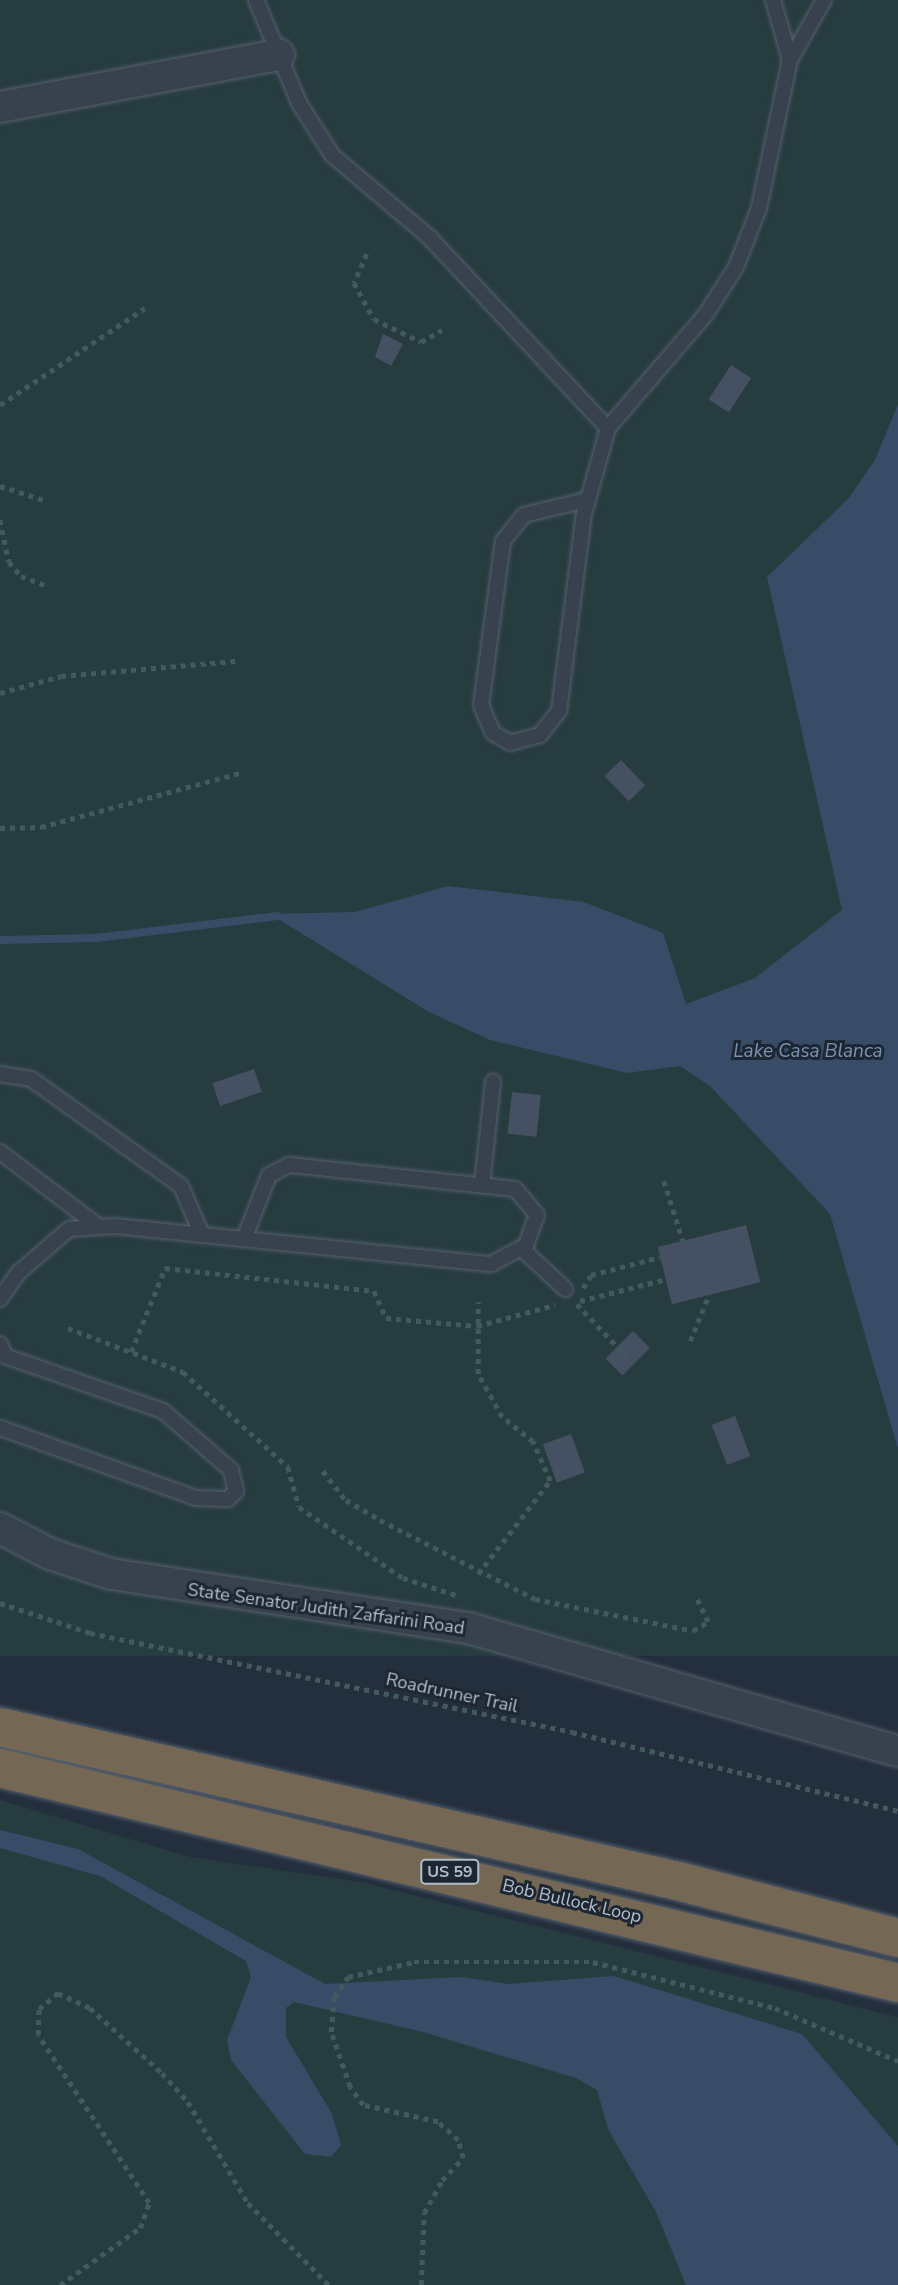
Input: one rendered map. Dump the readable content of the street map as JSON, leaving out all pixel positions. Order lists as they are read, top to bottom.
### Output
{
  "streets": {
    "highway": ["US 59", "Bob Bullock Loop"],
    "street": ["State Senator Judith Zaffarini Road"],
    "path": ["Roadrunner Trail"]
  },
  "water": ["Lake Casa Blanca"]
}
